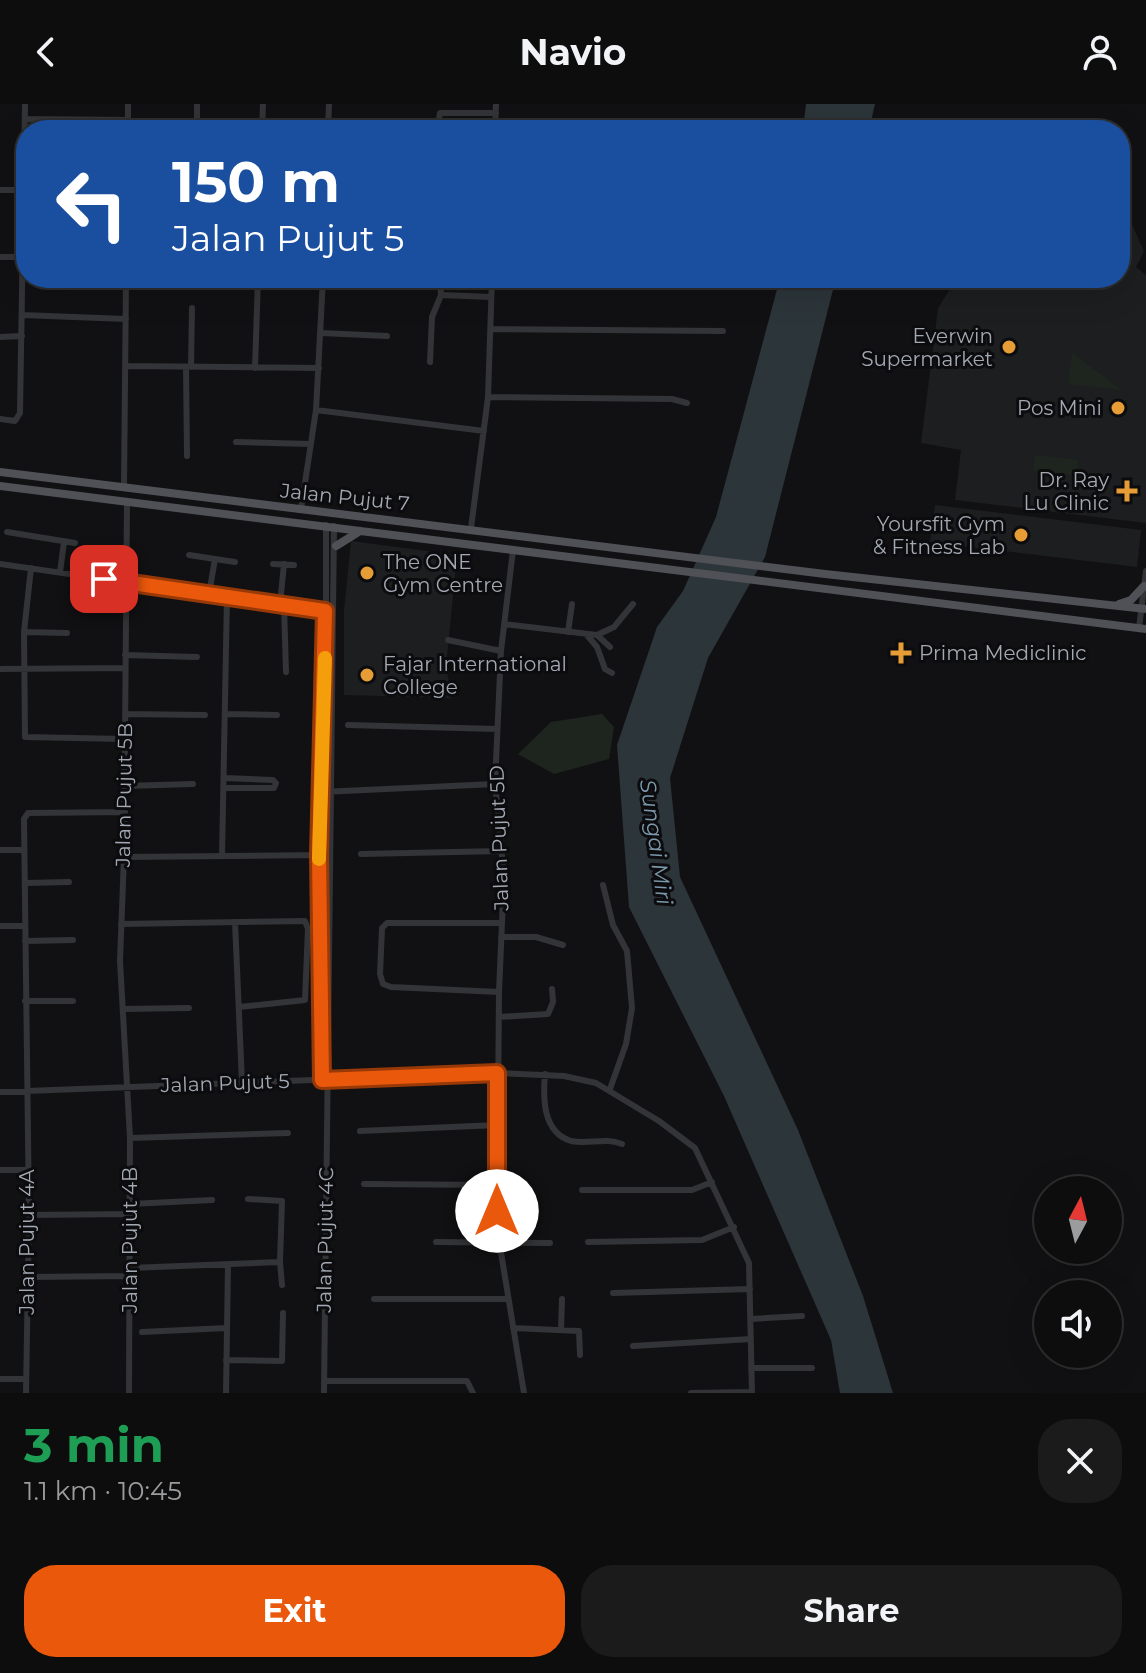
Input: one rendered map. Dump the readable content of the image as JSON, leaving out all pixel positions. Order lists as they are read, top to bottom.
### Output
{
  "streets": {
    "main road": ["Jalan Pujut 7"],
    "street": [
      "Jalan Pujut 5B",
      "Jalan Pujut 5D",
      "Jalan Pujut 5",
      "Jalan Pujut 4B",
      "Jalan Pujut 4C",
      "Jalan Pujut 4A"
    ]
  },
  "crossings": [
    ["Jalan Pujut 7", "Jalan Pujut 5B"],
    ["Jalan Pujut 7", "Jalan Pujut 5D"],
    ["Jalan Pujut 5B", "Jalan Pujut 5"],
    ["Jalan Pujut 5B", "Jalan Pujut 4B"],
    ["Jalan Pujut 5B", "Jalan Pujut 4A"],
    ["Jalan Pujut 5D", "Jalan Pujut 5"],
    ["Jalan Pujut 5", "Jalan Pujut 4B"],
    ["Jalan Pujut 5", "Jalan Pujut 4C"],
    ["Jalan Pujut 5", "Jalan Pujut 4A"]
  ],
  "water": ["Sungai Miri"],
  "places": {
    "other": [
      "Everwin Supermarket",
      "Pos Mini",
      "Yoursfit Gym & Fitness Lab",
      "The ONE Gym Centre",
      "Fajar International College"
    ],
    "health": ["Dr. Ray Lu Clinic", "Prima Mediclinic"]
  },
  "north": "top",
  "page": {
    "header": "Navio",
    "turn": ["150 m", "Jalan Pujut 5"],
    "heading": ["3 min", "1.1 km · 10:45"],
    "buttons": ["Exit", "Share"]
  }
}
